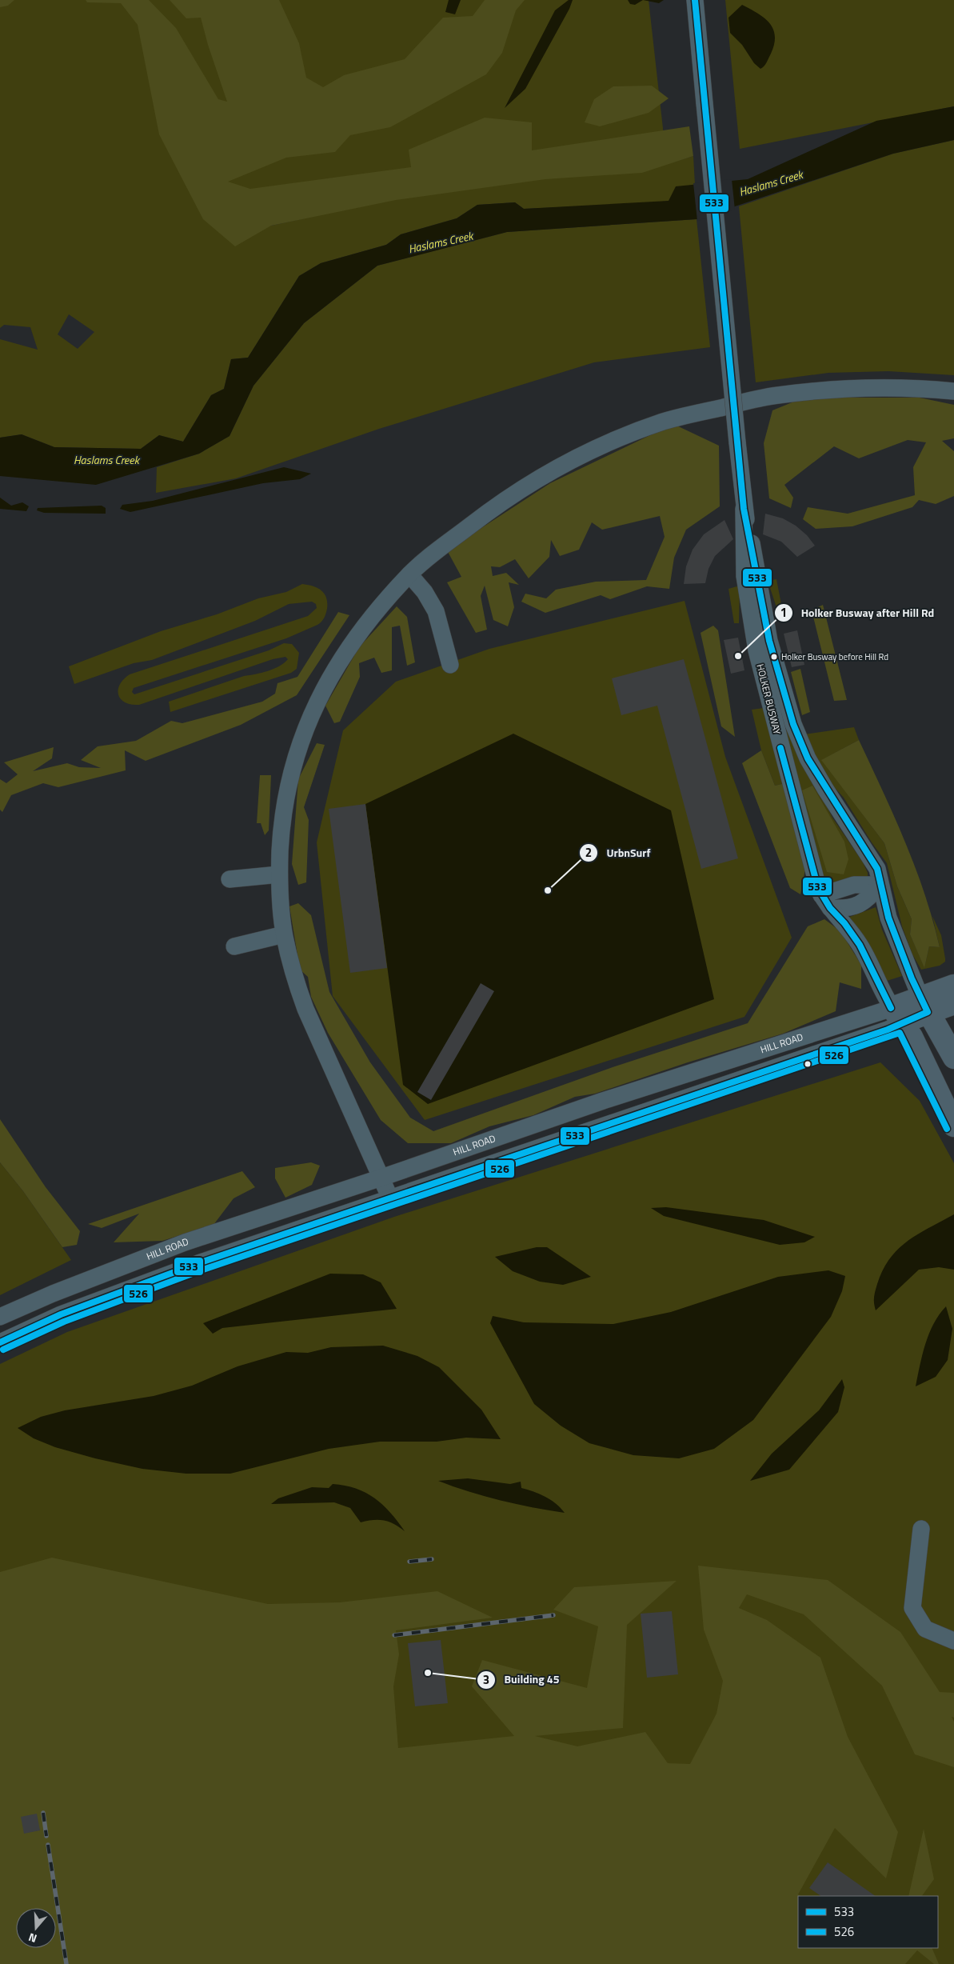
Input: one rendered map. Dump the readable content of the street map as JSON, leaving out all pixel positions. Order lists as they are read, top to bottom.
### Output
{
  "streets": {
    "main road": ["HILL ROAD"],
    "street": ["HOLKER BUSWAY"]
  },
  "crossings": [
    ["HOLKER BUSWAY", "HILL ROAD"]
  ],
  "water": ["Haslams Creek"],
  "places": [
    "Holker Busway after Hill Rd",
    "Holker Busway before Hill Rd",
    "UrbnSurf",
    "Building 45"
  ],
  "lines": ["transit line 533", "transit line 526"],
  "legend": ["533", "526"],
  "north": "bottom"
}
